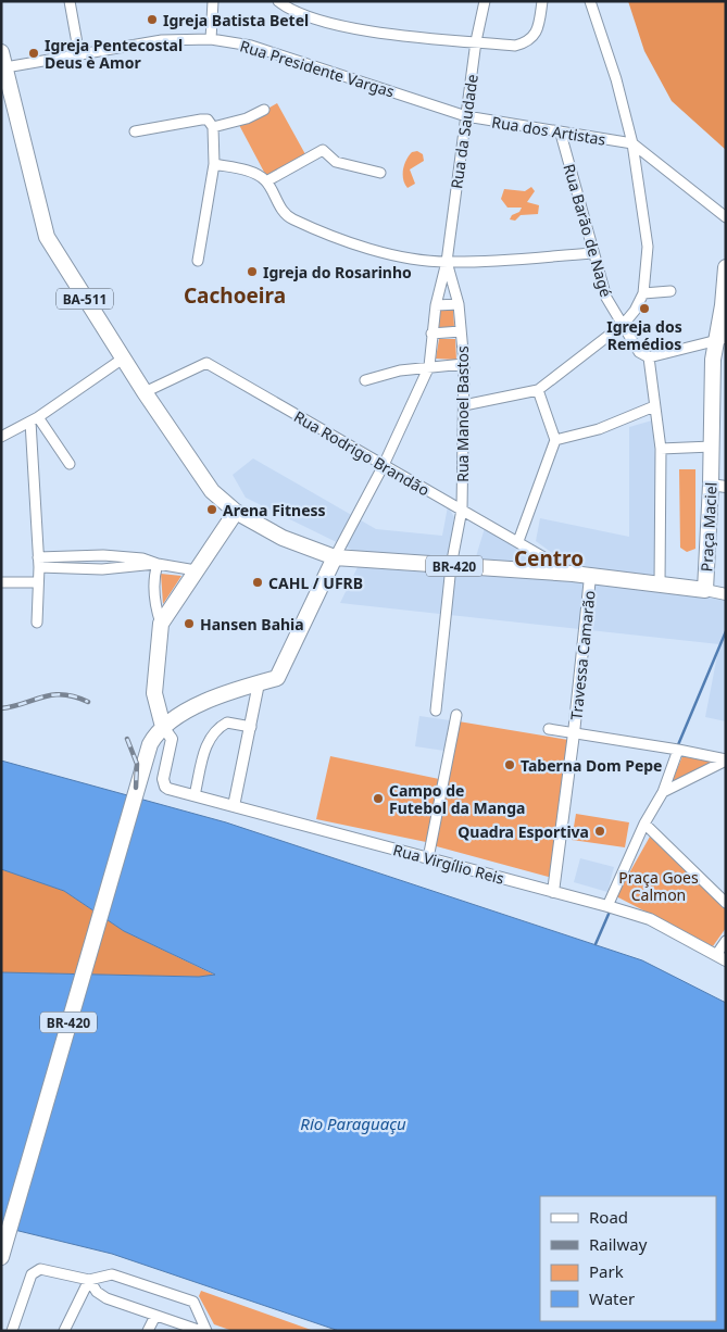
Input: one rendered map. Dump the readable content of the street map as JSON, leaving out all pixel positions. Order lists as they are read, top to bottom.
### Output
{
  "streets": {
    "main road": ["BA-511", "Praça Maciel", "BR-420"],
    "street": [
      "Rua Presidente Vargas",
      "Rua dos Artistas",
      "Rua da Saudade",
      "Rua Barão de Nagé",
      "Rua Manoel Bastos",
      "Rua Rodrigo Brandão",
      "Travessa Camarão",
      "Rua Virgílio Reis"
    ]
  },
  "crossings": [
    ["Rua Presidente Vargas", "Rua dos Artistas"],
    ["Rua Presidente Vargas", "Rua da Saudade"],
    ["Rua Presidente Vargas", "BA-511"],
    ["Rua dos Artistas", "Rua da Saudade"],
    ["Rua dos Artistas", "Rua Barão de Nagé"],
    ["Rua da Saudade", "Rua Manoel Bastos"],
    ["BA-511", "Rua Rodrigo Brandão"],
    ["BA-511", "BR-420"],
    ["Rua Manoel Bastos", "Rua Rodrigo Brandão"],
    ["Rua Manoel Bastos", "BR-420"],
    ["Rua Rodrigo Brandão", "BR-420"],
    ["Praça Maciel", "BR-420"],
    ["BR-420", "Travessa Camarão"],
    ["BR-420", "Rua Virgílio Reis"],
    ["Travessa Camarão", "Rua Virgílio Reis"]
  ],
  "districts": ["Cachoeira", "Centro"],
  "water": ["Rio Paraguaçu"],
  "parks": ["Praça Goes Calmon"],
  "places": [
    "Igreja Batista Betel",
    "Igreja Pentecostal Deus è Amor",
    "Igreja do Rosarinho",
    "Igreja dos Remédios",
    "Arena Fitness",
    "CAHL / UFRB",
    "Hansen Bahia",
    "Taberna Dom Pepe",
    "Campo de Futebol da Manga",
    "Quadra Esportiva"
  ],
  "legend": [
    "Road",
    "Railway",
    "Park",
    "Water"
  ]
}
